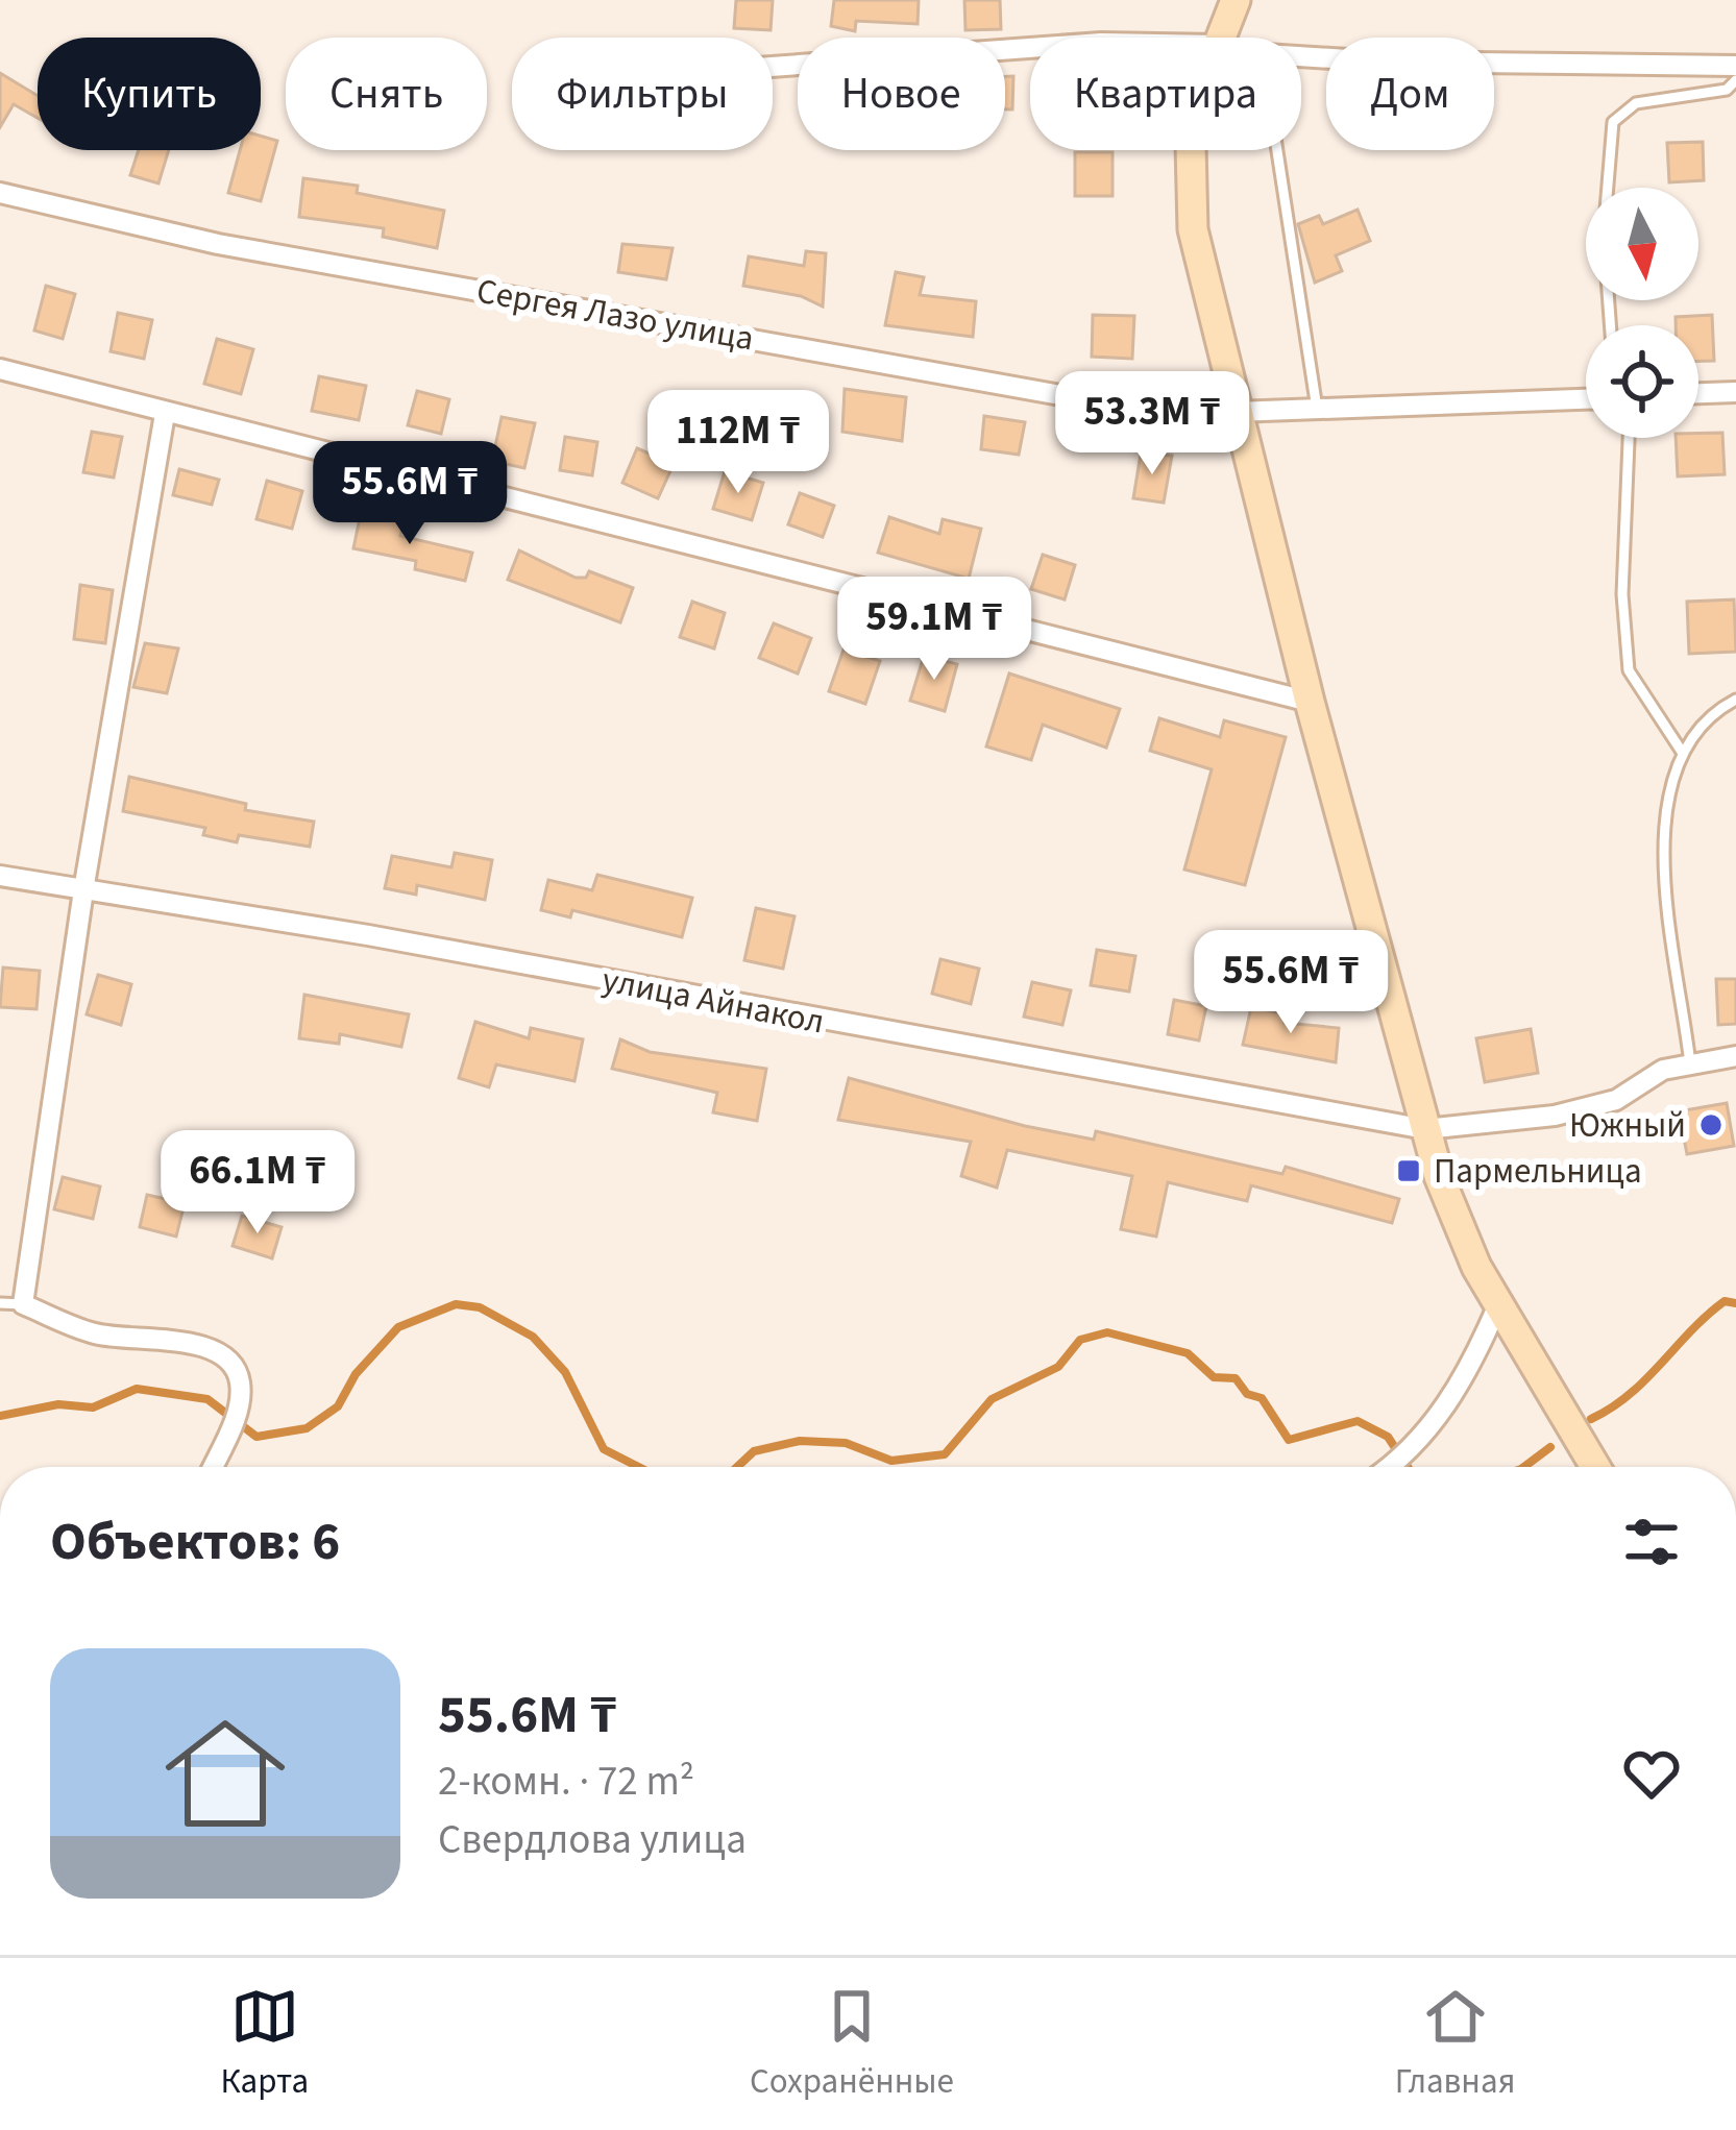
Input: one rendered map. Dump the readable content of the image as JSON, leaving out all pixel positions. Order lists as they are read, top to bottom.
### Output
{
  "streets": {
    "street": ["Сергея Лазо улица", "улица Айнакол"]
  },
  "places": {
    "other": ["Южный"],
    "transit": ["Пармельница"]
  },
  "north": "bottom",
  "page": {
    "chip": [
      "Купить",
      "Снять",
      "Фильтры",
      "Новое",
      "Квартира",
      "Дом"
    ],
    "price": [
      "53.3M ₸",
      "112M ₸",
      "55.6M ₸",
      "59.1M ₸",
      "55.6M ₸",
      "66.1M ₸"
    ],
    "heading": "Объектов: 6",
    "list": [
      {
        "name": "55.6M ₸",
        "note": "2-комн. · 72 m² · Свердлова улица"
      }
    ],
    "tabs": ["Карта", "Сохранённые", "Главная"]
  }
}
